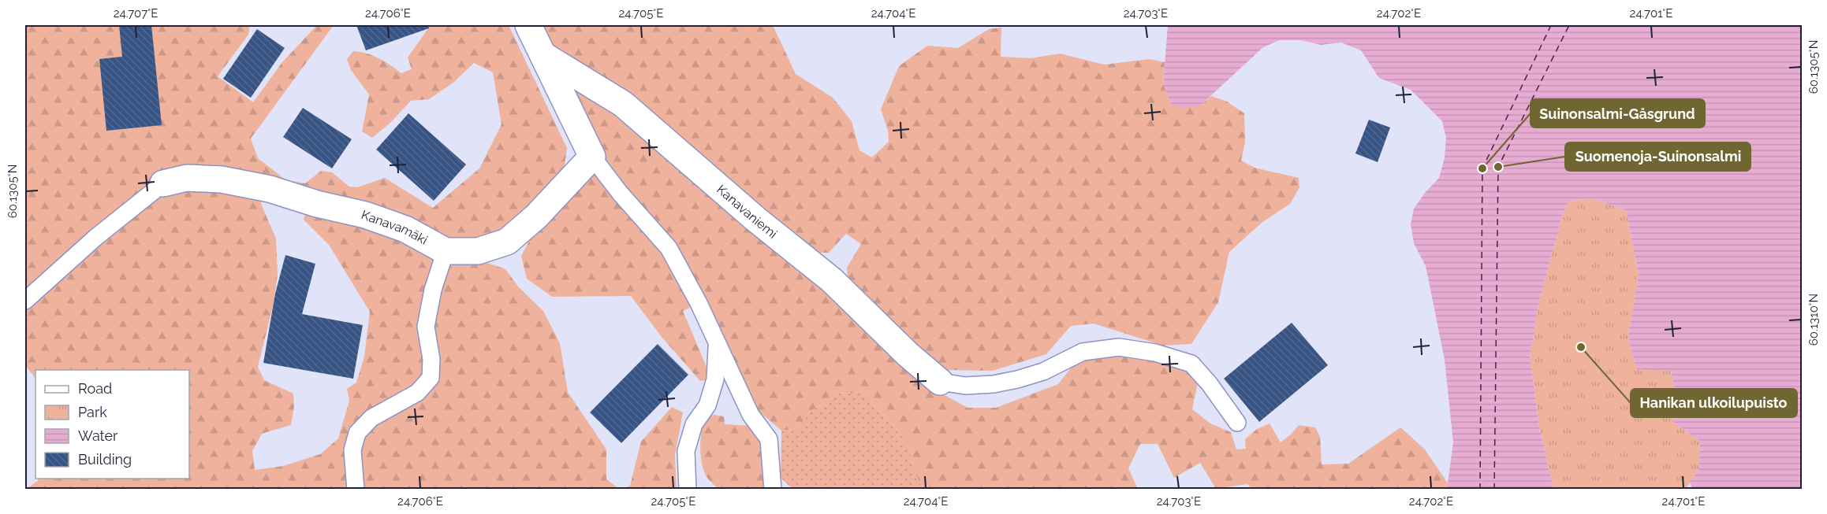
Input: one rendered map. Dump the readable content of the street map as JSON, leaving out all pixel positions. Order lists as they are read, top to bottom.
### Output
{
  "streets": {
    "street": ["Kanavaniemi", "Kanavamäki"]
  },
  "places": ["Suomenoja-Suinonsalmi", "Suinonsalmi-Gåsgrund", "Hanikan ulkoilupuisto"],
  "legend": [
    "Road",
    "Park",
    "Water",
    "Building"
  ],
  "coordinates": [
    "24.707°E",
    "24.706°E",
    "24.705°E",
    "24.704°E",
    "24.703°E",
    "24.702°E",
    "24.701°E",
    "60.1305°N",
    "60.1310°N"
  ]
}
